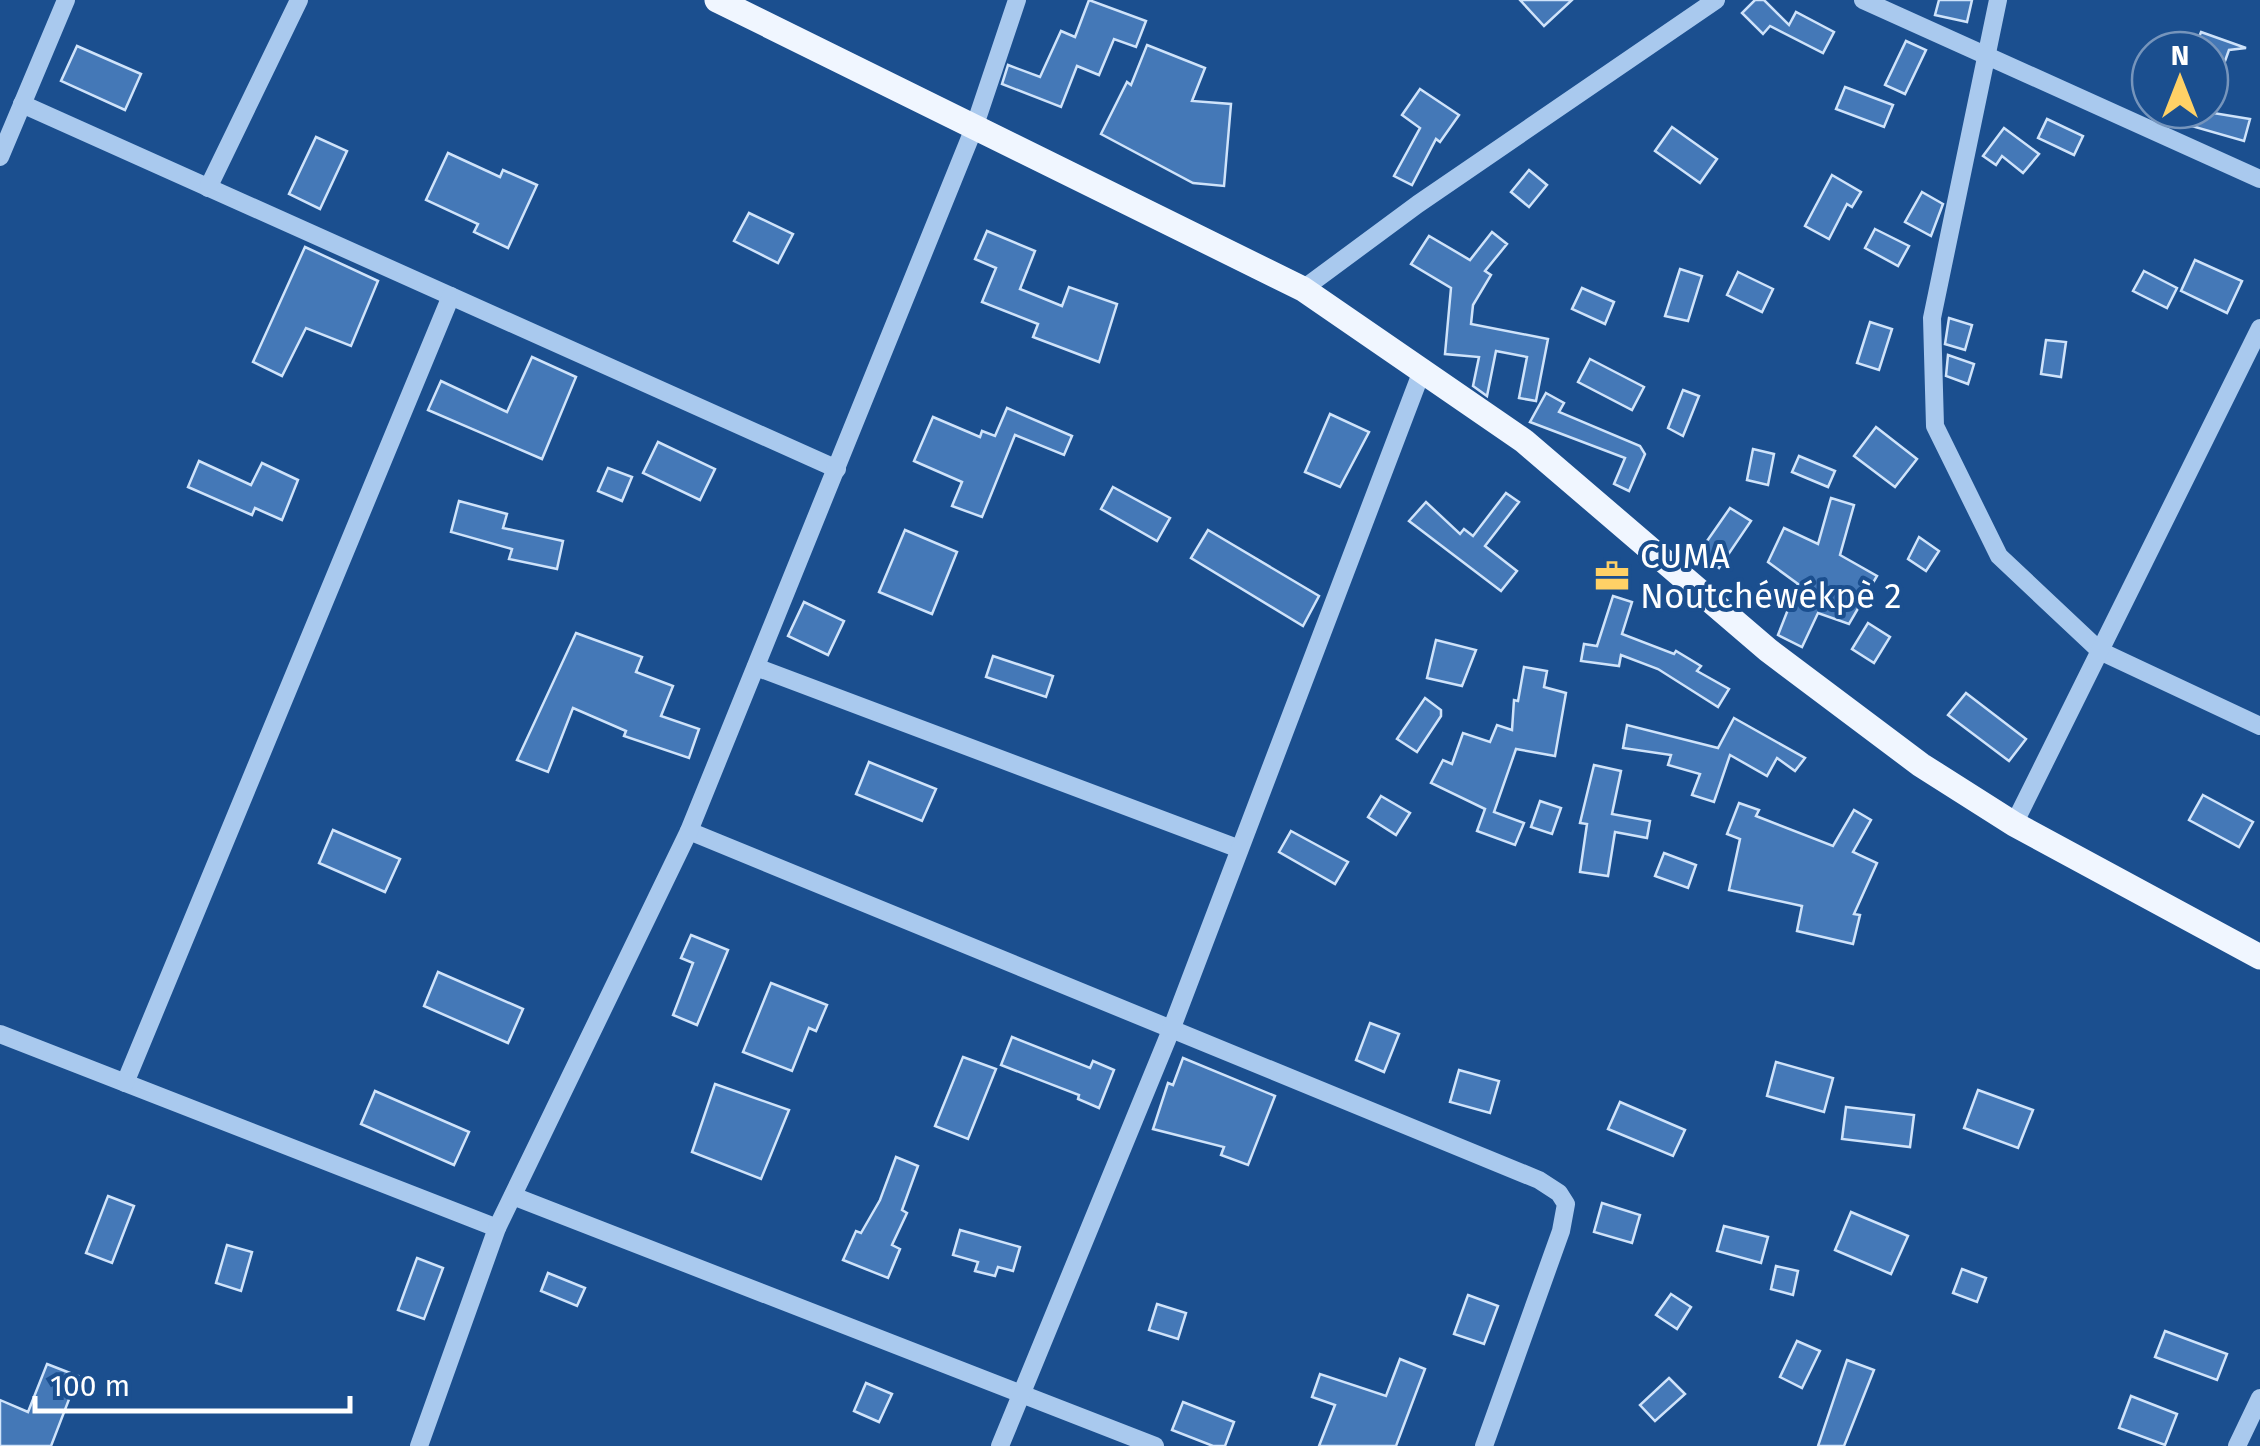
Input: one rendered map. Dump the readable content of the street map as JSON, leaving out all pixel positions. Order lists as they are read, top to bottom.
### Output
{
  "places": {
    "office": ["CUMA Noutchéwékpè 2"]
  },
  "scale_bar": "100 m",
  "north": "top"
}
